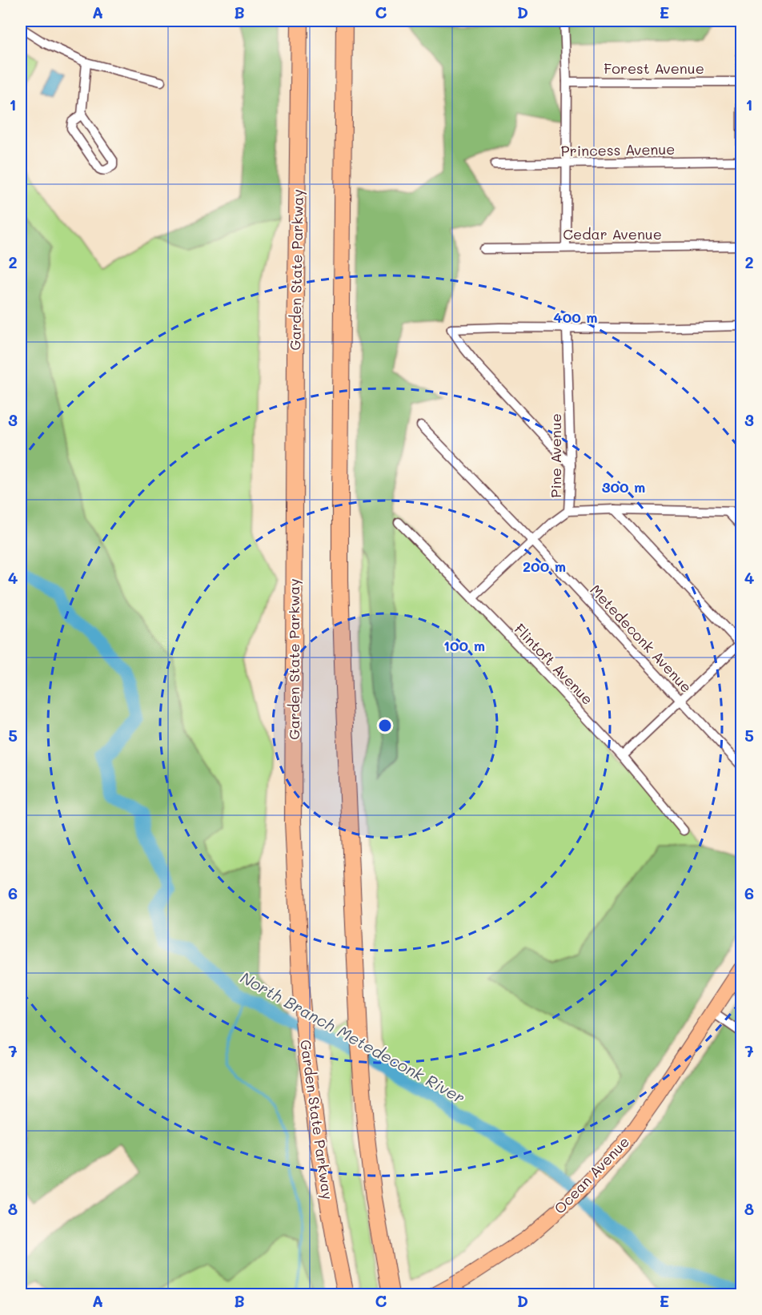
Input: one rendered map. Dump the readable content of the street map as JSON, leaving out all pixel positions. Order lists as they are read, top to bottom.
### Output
{
  "streets": {
    "highway": ["Garden State Parkway"],
    "main road": ["Ocean Avenue"],
    "street": [
      "Forest Avenue",
      "Princess Avenue",
      "Cedar Avenue",
      "Pine Avenue",
      "Metedeconk Avenue",
      "Flintoft Avenue"
    ]
  },
  "crossings": [
    ["Pine Avenue", "Metedeconk Avenue"],
    ["Pine Avenue", "Flintoft Avenue"]
  ],
  "water": ["North Branch Metedeconk River"],
  "grid": {
    "columns": [
      "A",
      "B",
      "C",
      "D",
      "E"
    ],
    "rows": [
      "1",
      "2",
      "3",
      "4",
      "5",
      "6",
      "7",
      "8"
    ]
  },
  "rings": [
    "400 m",
    "300 m",
    "200 m",
    "100 m"
  ]
}
